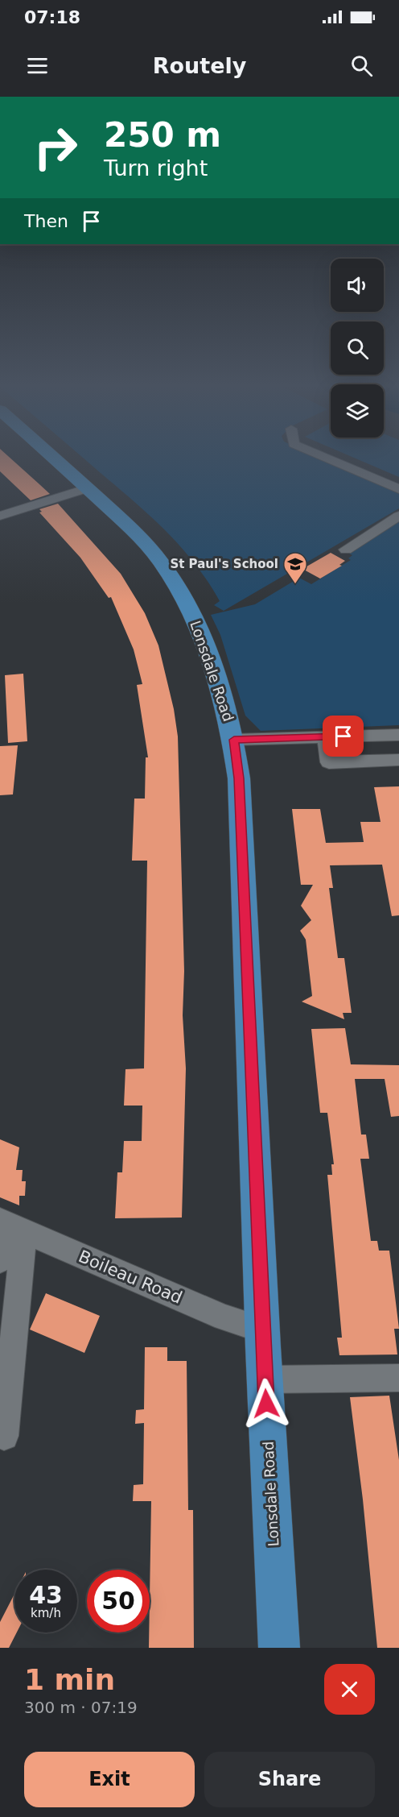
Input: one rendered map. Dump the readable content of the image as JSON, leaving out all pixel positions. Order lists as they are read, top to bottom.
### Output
{
  "streets": {
    "main road": ["Lonsdale Road"],
    "street": ["Boileau Road"]
  },
  "crossings": [
    ["Lonsdale Road", "Boileau Road"]
  ],
  "places": {
    "school or university": ["St Paul's School"]
  },
  "page": {
    "status": "07:18",
    "header": "Routely",
    "turn": ["250 m", "Turn right"],
    "then": "Then",
    "speed": "43 km/h",
    "limit": "50",
    "heading": ["1 min", "300 m · 07:19"],
    "buttons": ["Exit", "Share"]
  }
}
